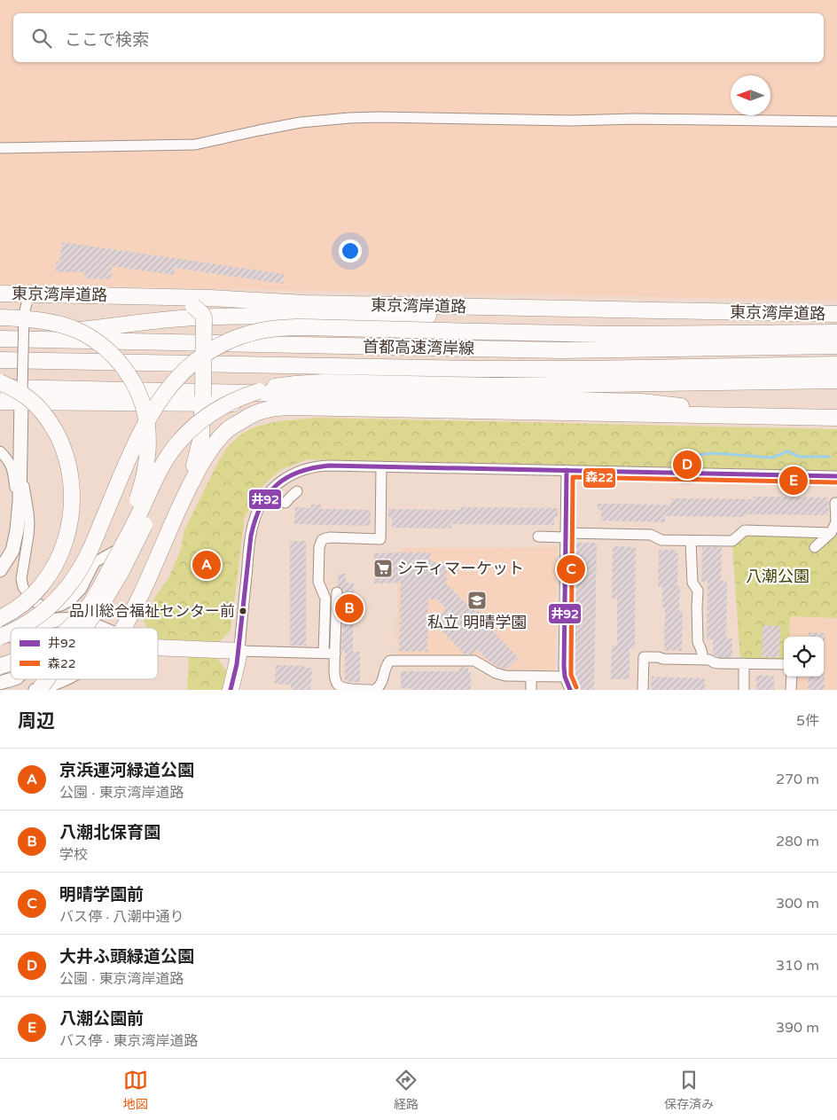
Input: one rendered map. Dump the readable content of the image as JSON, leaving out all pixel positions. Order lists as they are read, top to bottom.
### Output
{
  "streets": {
    "highway": ["東京湾岸道路", "首都高速湾岸線"]
  },
  "parks": ["八潮公園"],
  "places": {
    "supermarket": ["シティマーケット"],
    "school or university": ["私立 明晴学園"],
    "other": ["品川総合福祉センター前"]
  },
  "lines": ["transit line 井92", "transit line 森22"],
  "legend": ["井92", "森22"],
  "north": "left",
  "page": {
    "search": "ここで検索",
    "pins": [
      "D",
      "E",
      "A",
      "C",
      "B"
    ],
    "heading": ["周辺", "5件"],
    "list": [
      {
        "mark": "A",
        "name": "京浜運河緑道公園",
        "note": "公園 · 東京湾岸道路",
        "value": "270 m"
      },
      {
        "mark": "B",
        "name": "八潮北保育園",
        "note": "学校",
        "value": "280 m"
      },
      {
        "mark": "C",
        "name": "明晴学園前",
        "note": "バス停 · 八潮中通り",
        "value": "300 m"
      },
      {
        "mark": "D",
        "name": "大井ふ頭緑道公園",
        "note": "公園 · 東京湾岸道路",
        "value": "310 m"
      },
      {
        "mark": "E",
        "name": "八潮公園前",
        "note": "バス停 · 東京湾岸道路",
        "value": "390 m"
      }
    ],
    "nav": ["地図", "経路", "保存済み"]
  }
}
